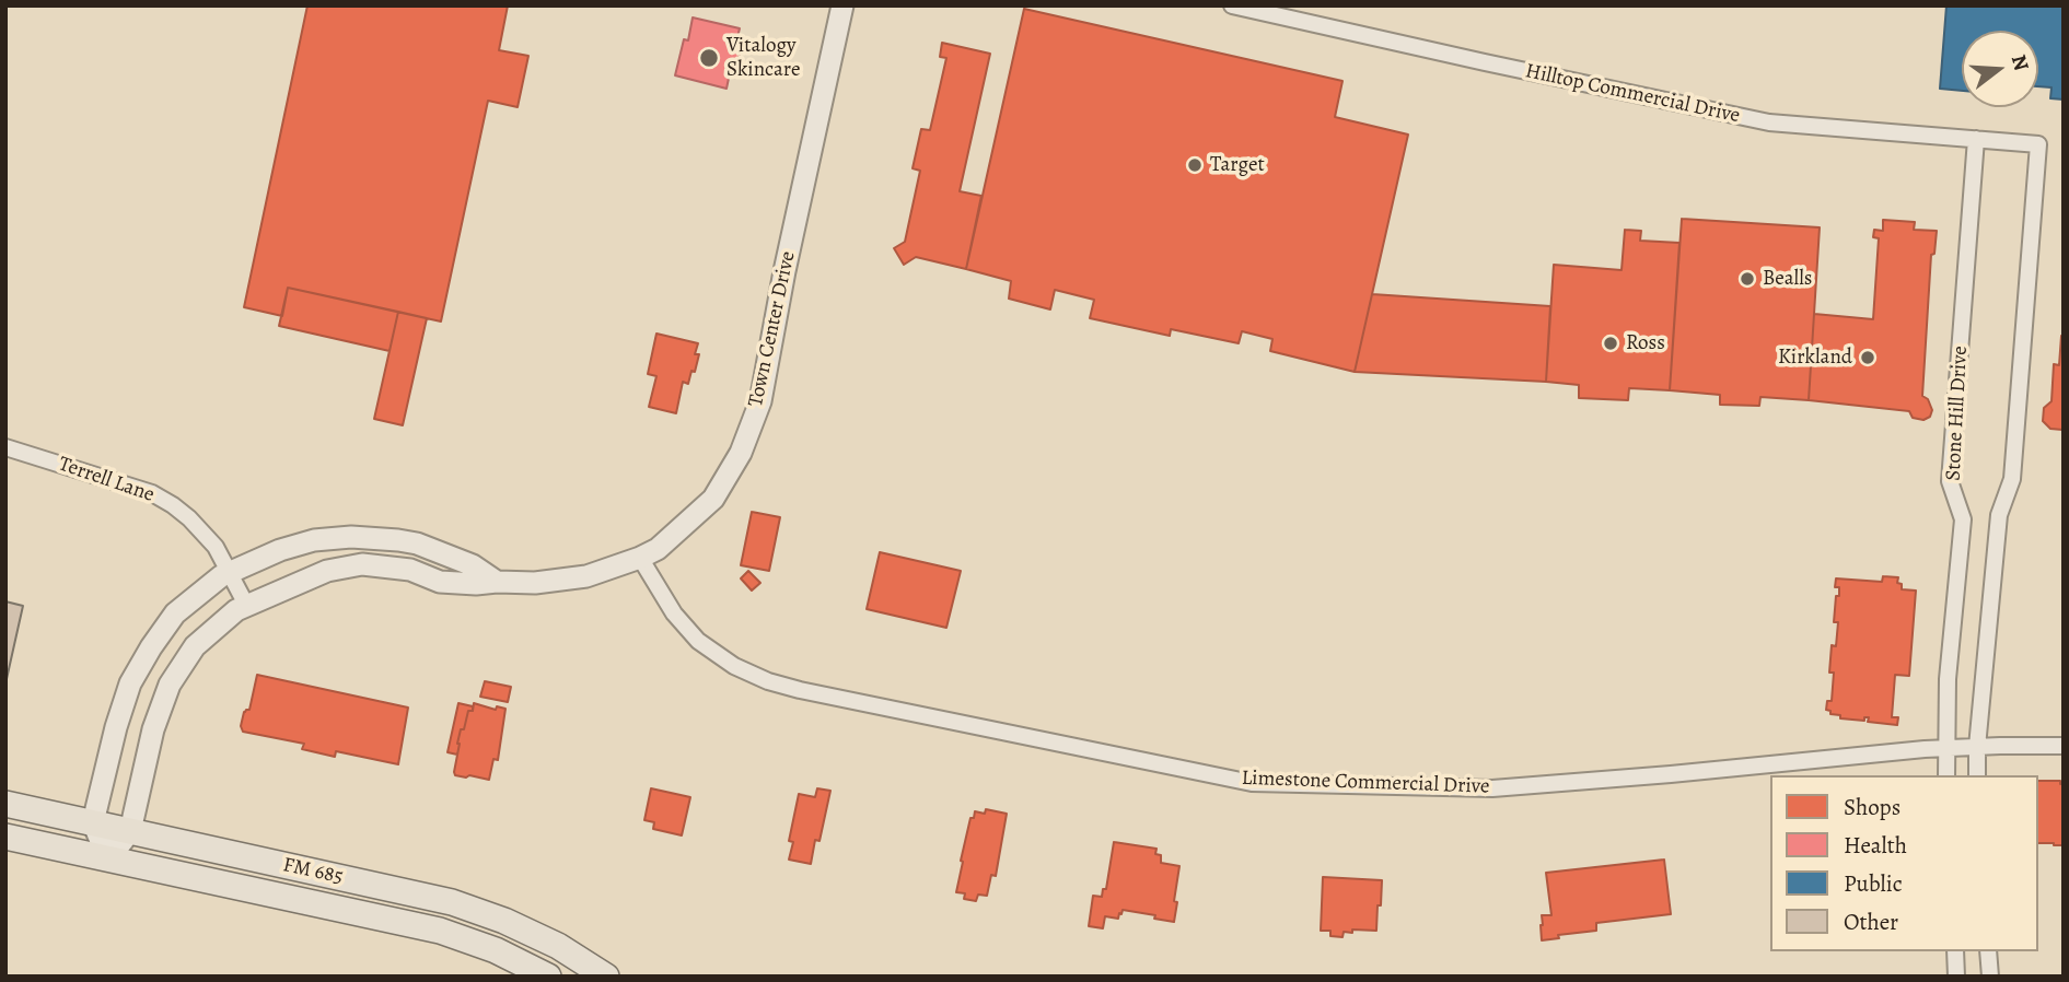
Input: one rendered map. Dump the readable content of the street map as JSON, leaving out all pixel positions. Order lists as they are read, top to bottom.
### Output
{
  "streets": {
    "main road": ["FM 685"],
    "street": [
      "Hilltop Commercial Drive",
      "Town Center Drive",
      "Stone Hill Drive",
      "Terrell Lane",
      "Limestone Commercial Drive"
    ]
  },
  "crossings": [
    ["Hilltop Commercial Drive", "Stone Hill Drive"],
    ["Hilltop Commercial Drive", "Limestone Commercial Drive"],
    ["Town Center Drive", "Terrell Lane"],
    ["Town Center Drive", "Limestone Commercial Drive"],
    ["Town Center Drive", "FM 685"],
    ["Stone Hill Drive", "Limestone Commercial Drive"]
  ],
  "places": [
    "Vitalogy Skincare",
    "Target",
    "Bealls",
    "Ross",
    "Kirkland"
  ],
  "legend": [
    "Shops",
    "Health",
    "Public",
    "Other"
  ],
  "north": "right"
}
